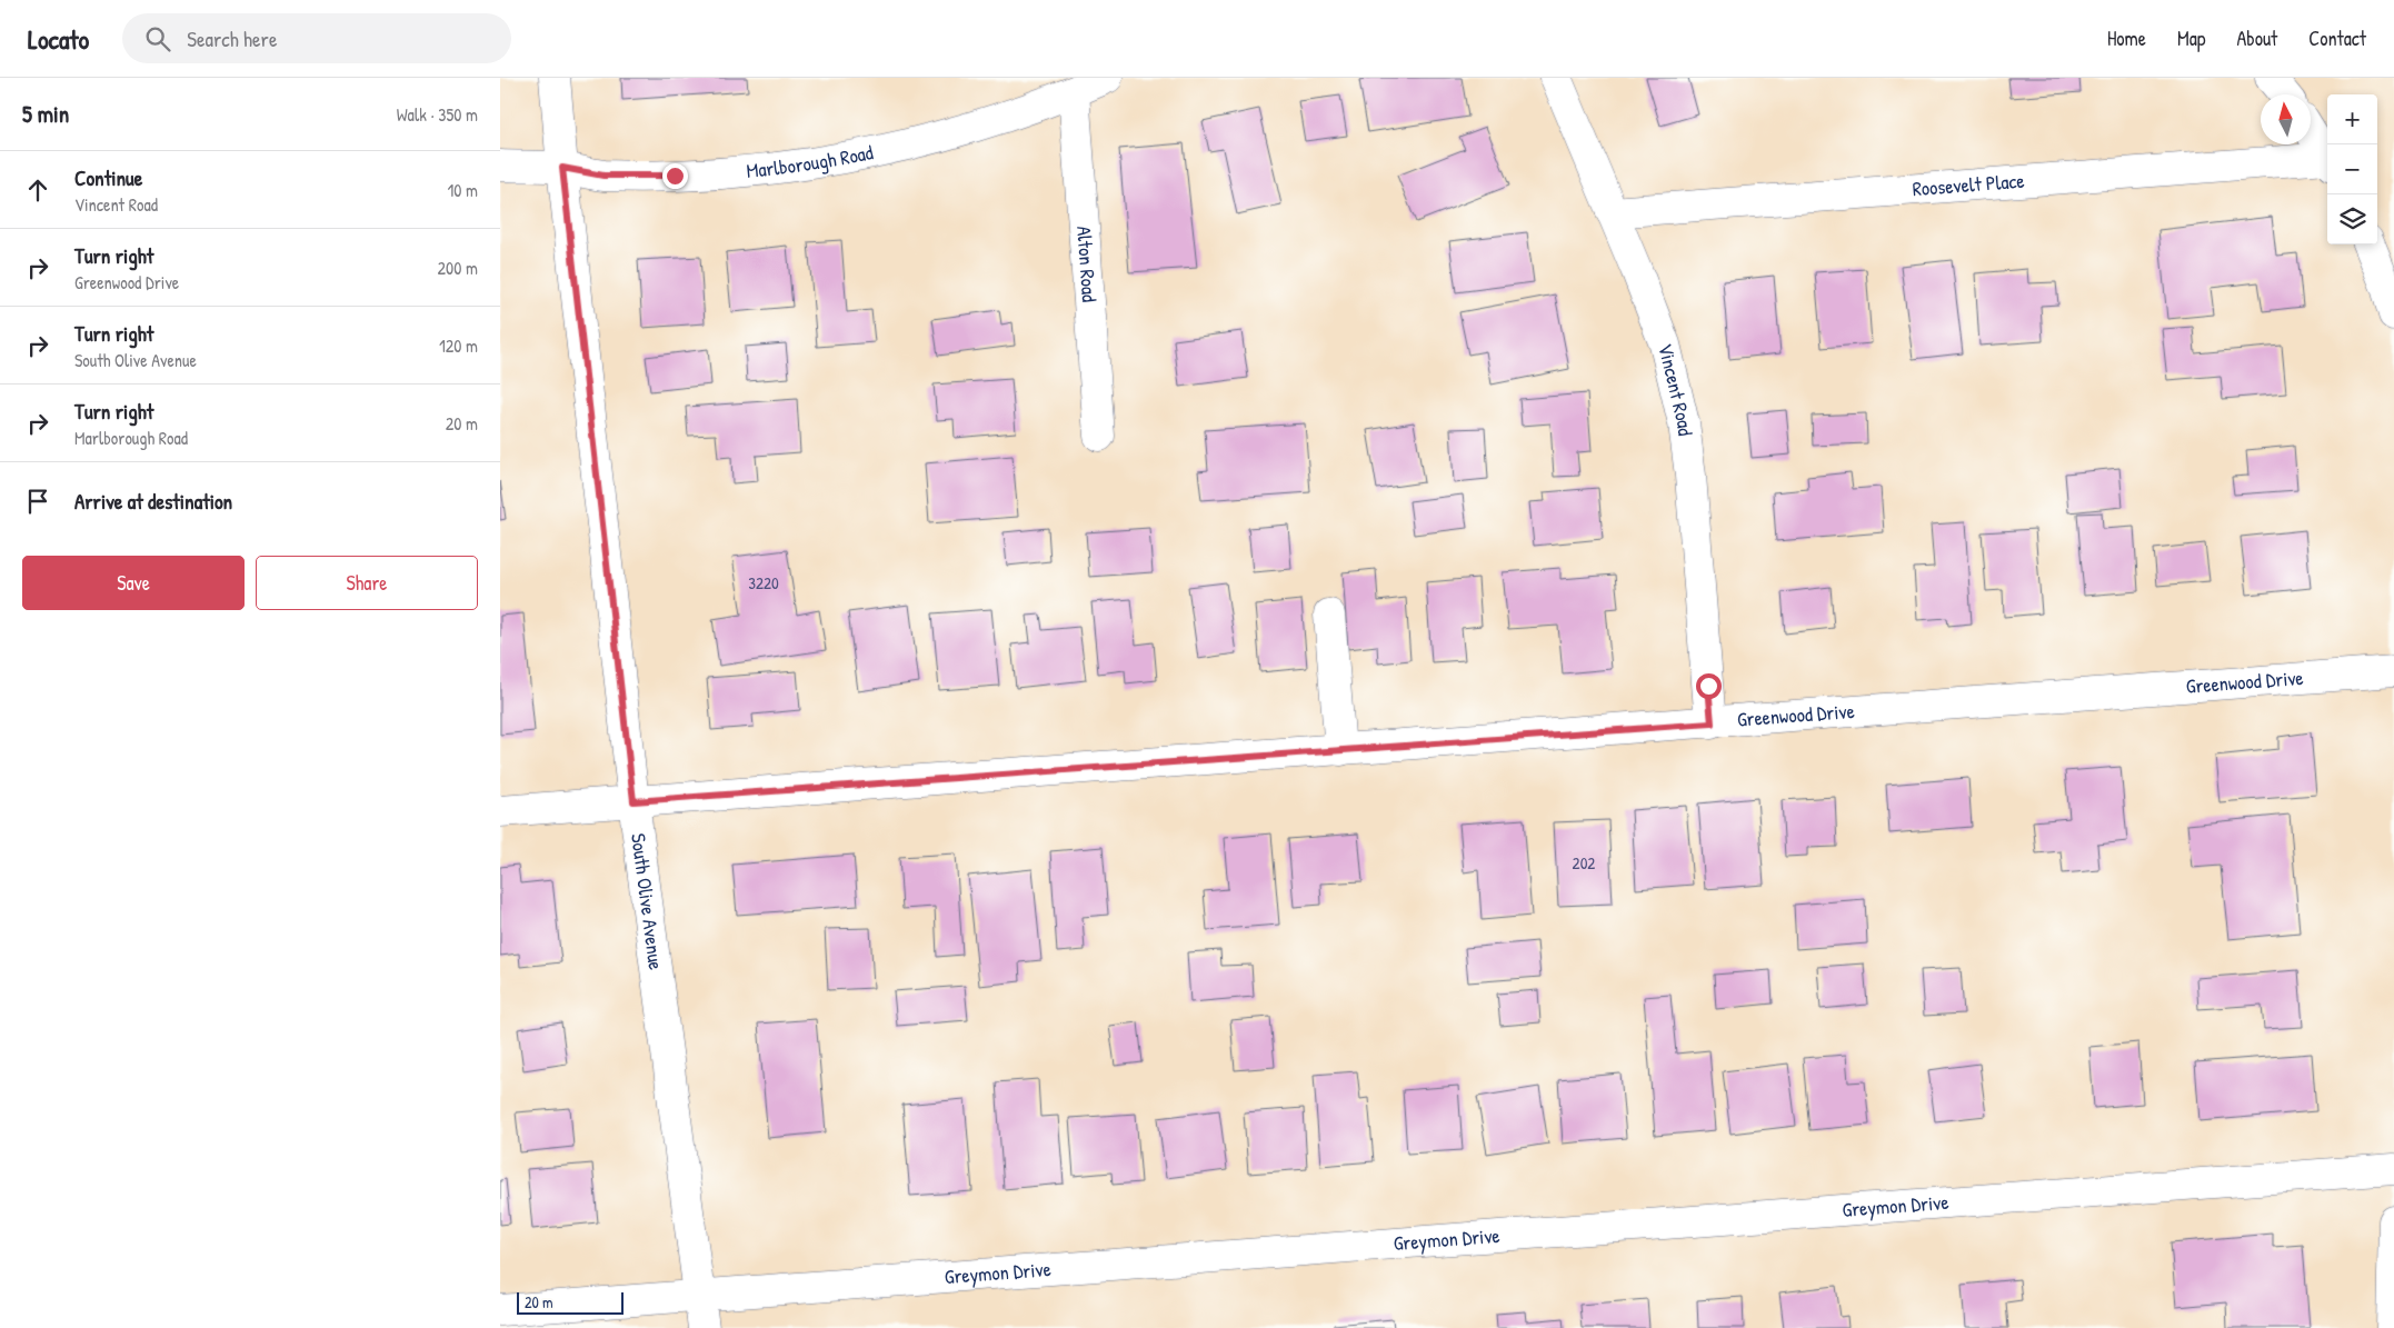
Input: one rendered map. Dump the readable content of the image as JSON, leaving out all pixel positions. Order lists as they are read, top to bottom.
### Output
{
  "streets": {
    "street": [
      "Marlborough Road",
      "Roosevelt Place",
      "Alton Road",
      "Vincent Road",
      "Greenwood Drive",
      "South Olive Avenue",
      "Greymon Drive"
    ]
  },
  "crossings": [
    ["Marlborough Road", "Alton Road"],
    ["Marlborough Road", "South Olive Avenue"],
    ["Roosevelt Place", "Vincent Road"],
    ["Vincent Road", "Greenwood Drive"],
    ["Greenwood Drive", "South Olive Avenue"],
    ["South Olive Avenue", "Greymon Drive"]
  ],
  "house_numbers": ["3220", "202"],
  "scale_bar": "20 m",
  "north": "top",
  "page": {
    "header": "Locato",
    "search": "Search here",
    "nav": [
      "Home",
      "Map",
      "About",
      "Contact"
    ],
    "heading": ["5 min", "Walk · 350 m"],
    "map_buttons": ["+", "−"],
    "list": [
      ["Continue", "Vincent Road", "10 m"],
      ["Turn right", "Greenwood Drive", "200 m"],
      ["Turn right", "South Olive Avenue", "120 m"],
      ["Turn right", "Marlborough Road", "20 m"],
      "Arrive at destination"
    ],
    "buttons": ["Save", "Share"],
    "scale": "20 m"
  }
}
